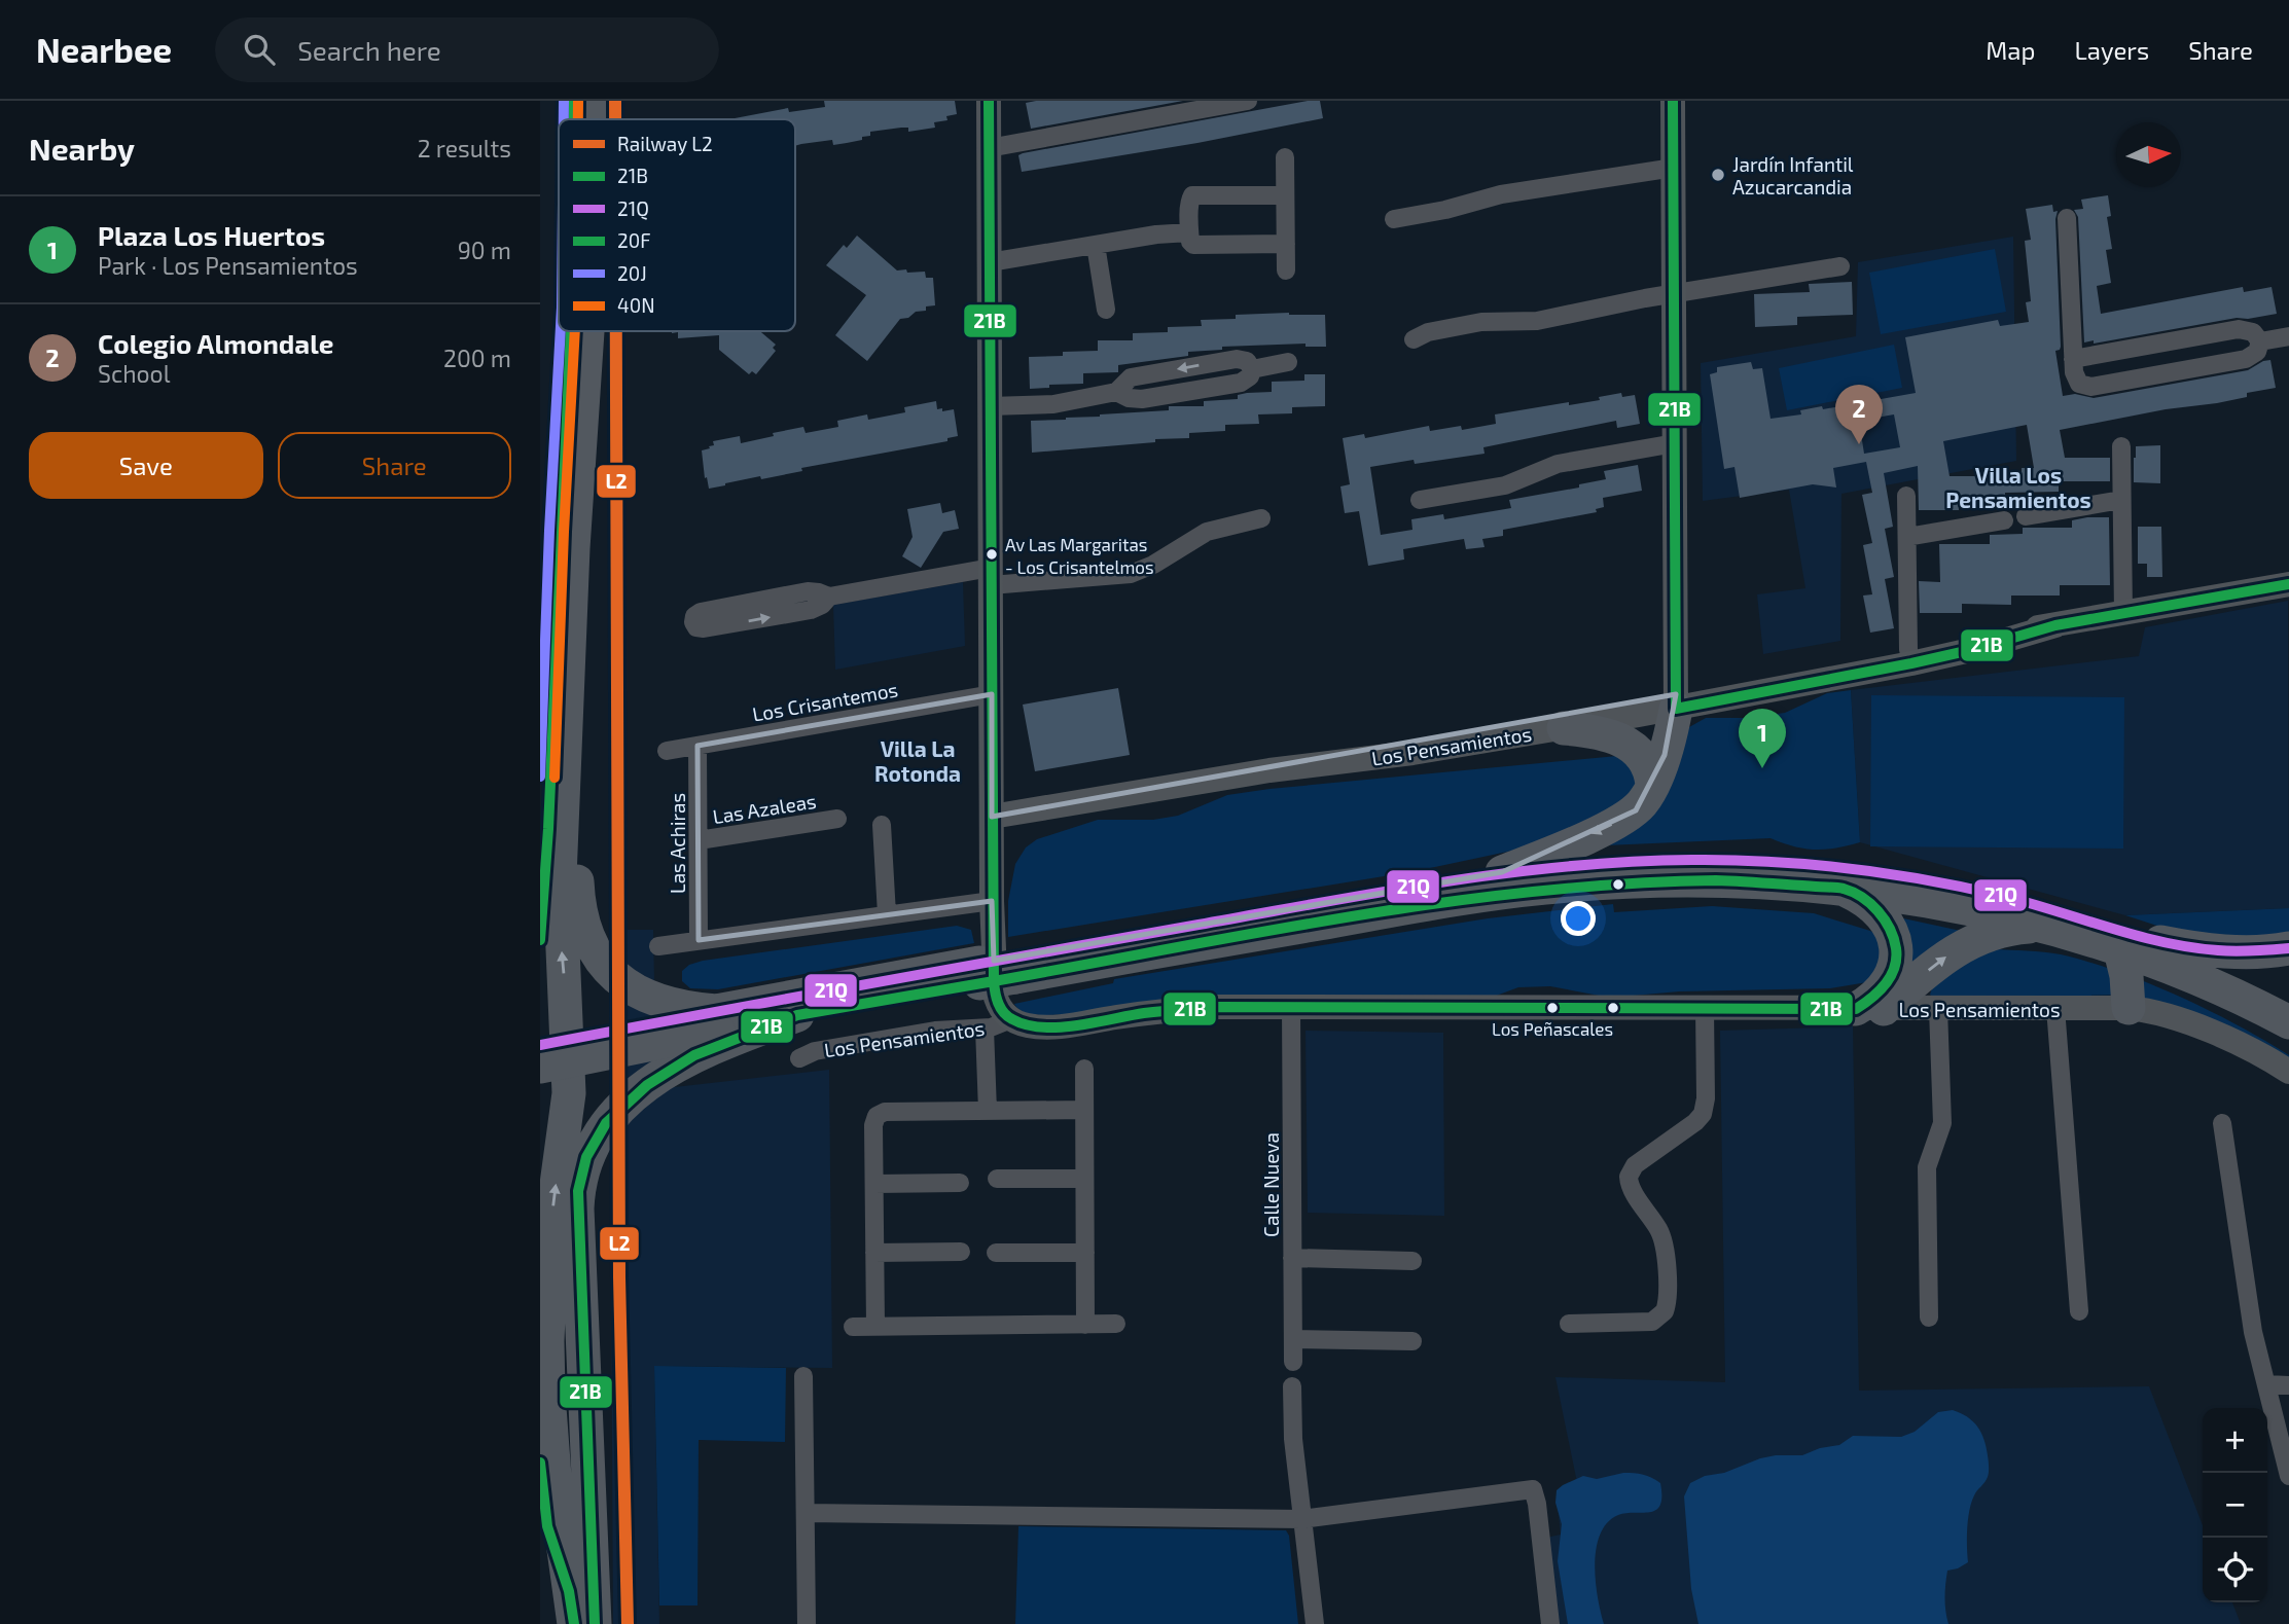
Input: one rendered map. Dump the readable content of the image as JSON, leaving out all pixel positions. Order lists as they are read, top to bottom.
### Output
{
  "streets": {
    "main road": ["Los Pensamientos"],
    "street": [
      "Los Crisantemos",
      "Las Azaleas",
      "Las Achiras",
      "Calle Nueva"
    ]
  },
  "crossings": [
    ["Los Crisantemos", "Las Achiras"],
    ["Los Pensamientos", "Calle Nueva"],
    ["Las Azaleas", "Las Achiras"]
  ],
  "districts": ["Villa Los Pensamientos", "Villa La Rotonda"],
  "places": ["Jardín Infantil Azucarcandia", "Av Las Margaritas - Los Crisantelmos", "Los Peñascales"],
  "lines": [
    "rail line L2",
    "transit line 21B",
    "transit line 20F",
    "transit line 20J",
    "transit line 40N",
    "transit line 21Q"
  ],
  "legend": [
    "Railway L2",
    "21B",
    "21Q",
    "20F",
    "20J",
    "40N"
  ],
  "north": "right",
  "page": {
    "header": "Nearbee",
    "search": "Search here",
    "nav": ["Map", "Layers", "Share"],
    "heading": ["Nearby", "2 results"],
    "list": [
      {
        "mark": "1",
        "name": "Plaza Los Huertos",
        "note": "Park · Los Pensamientos",
        "value": "90 m"
      },
      {
        "mark": "2",
        "name": "Colegio Almondale",
        "note": "School",
        "value": "200 m"
      }
    ],
    "pins": ["2", "1"],
    "buttons": ["Save", "Share"],
    "map_buttons": ["+", "−"]
  }
}
